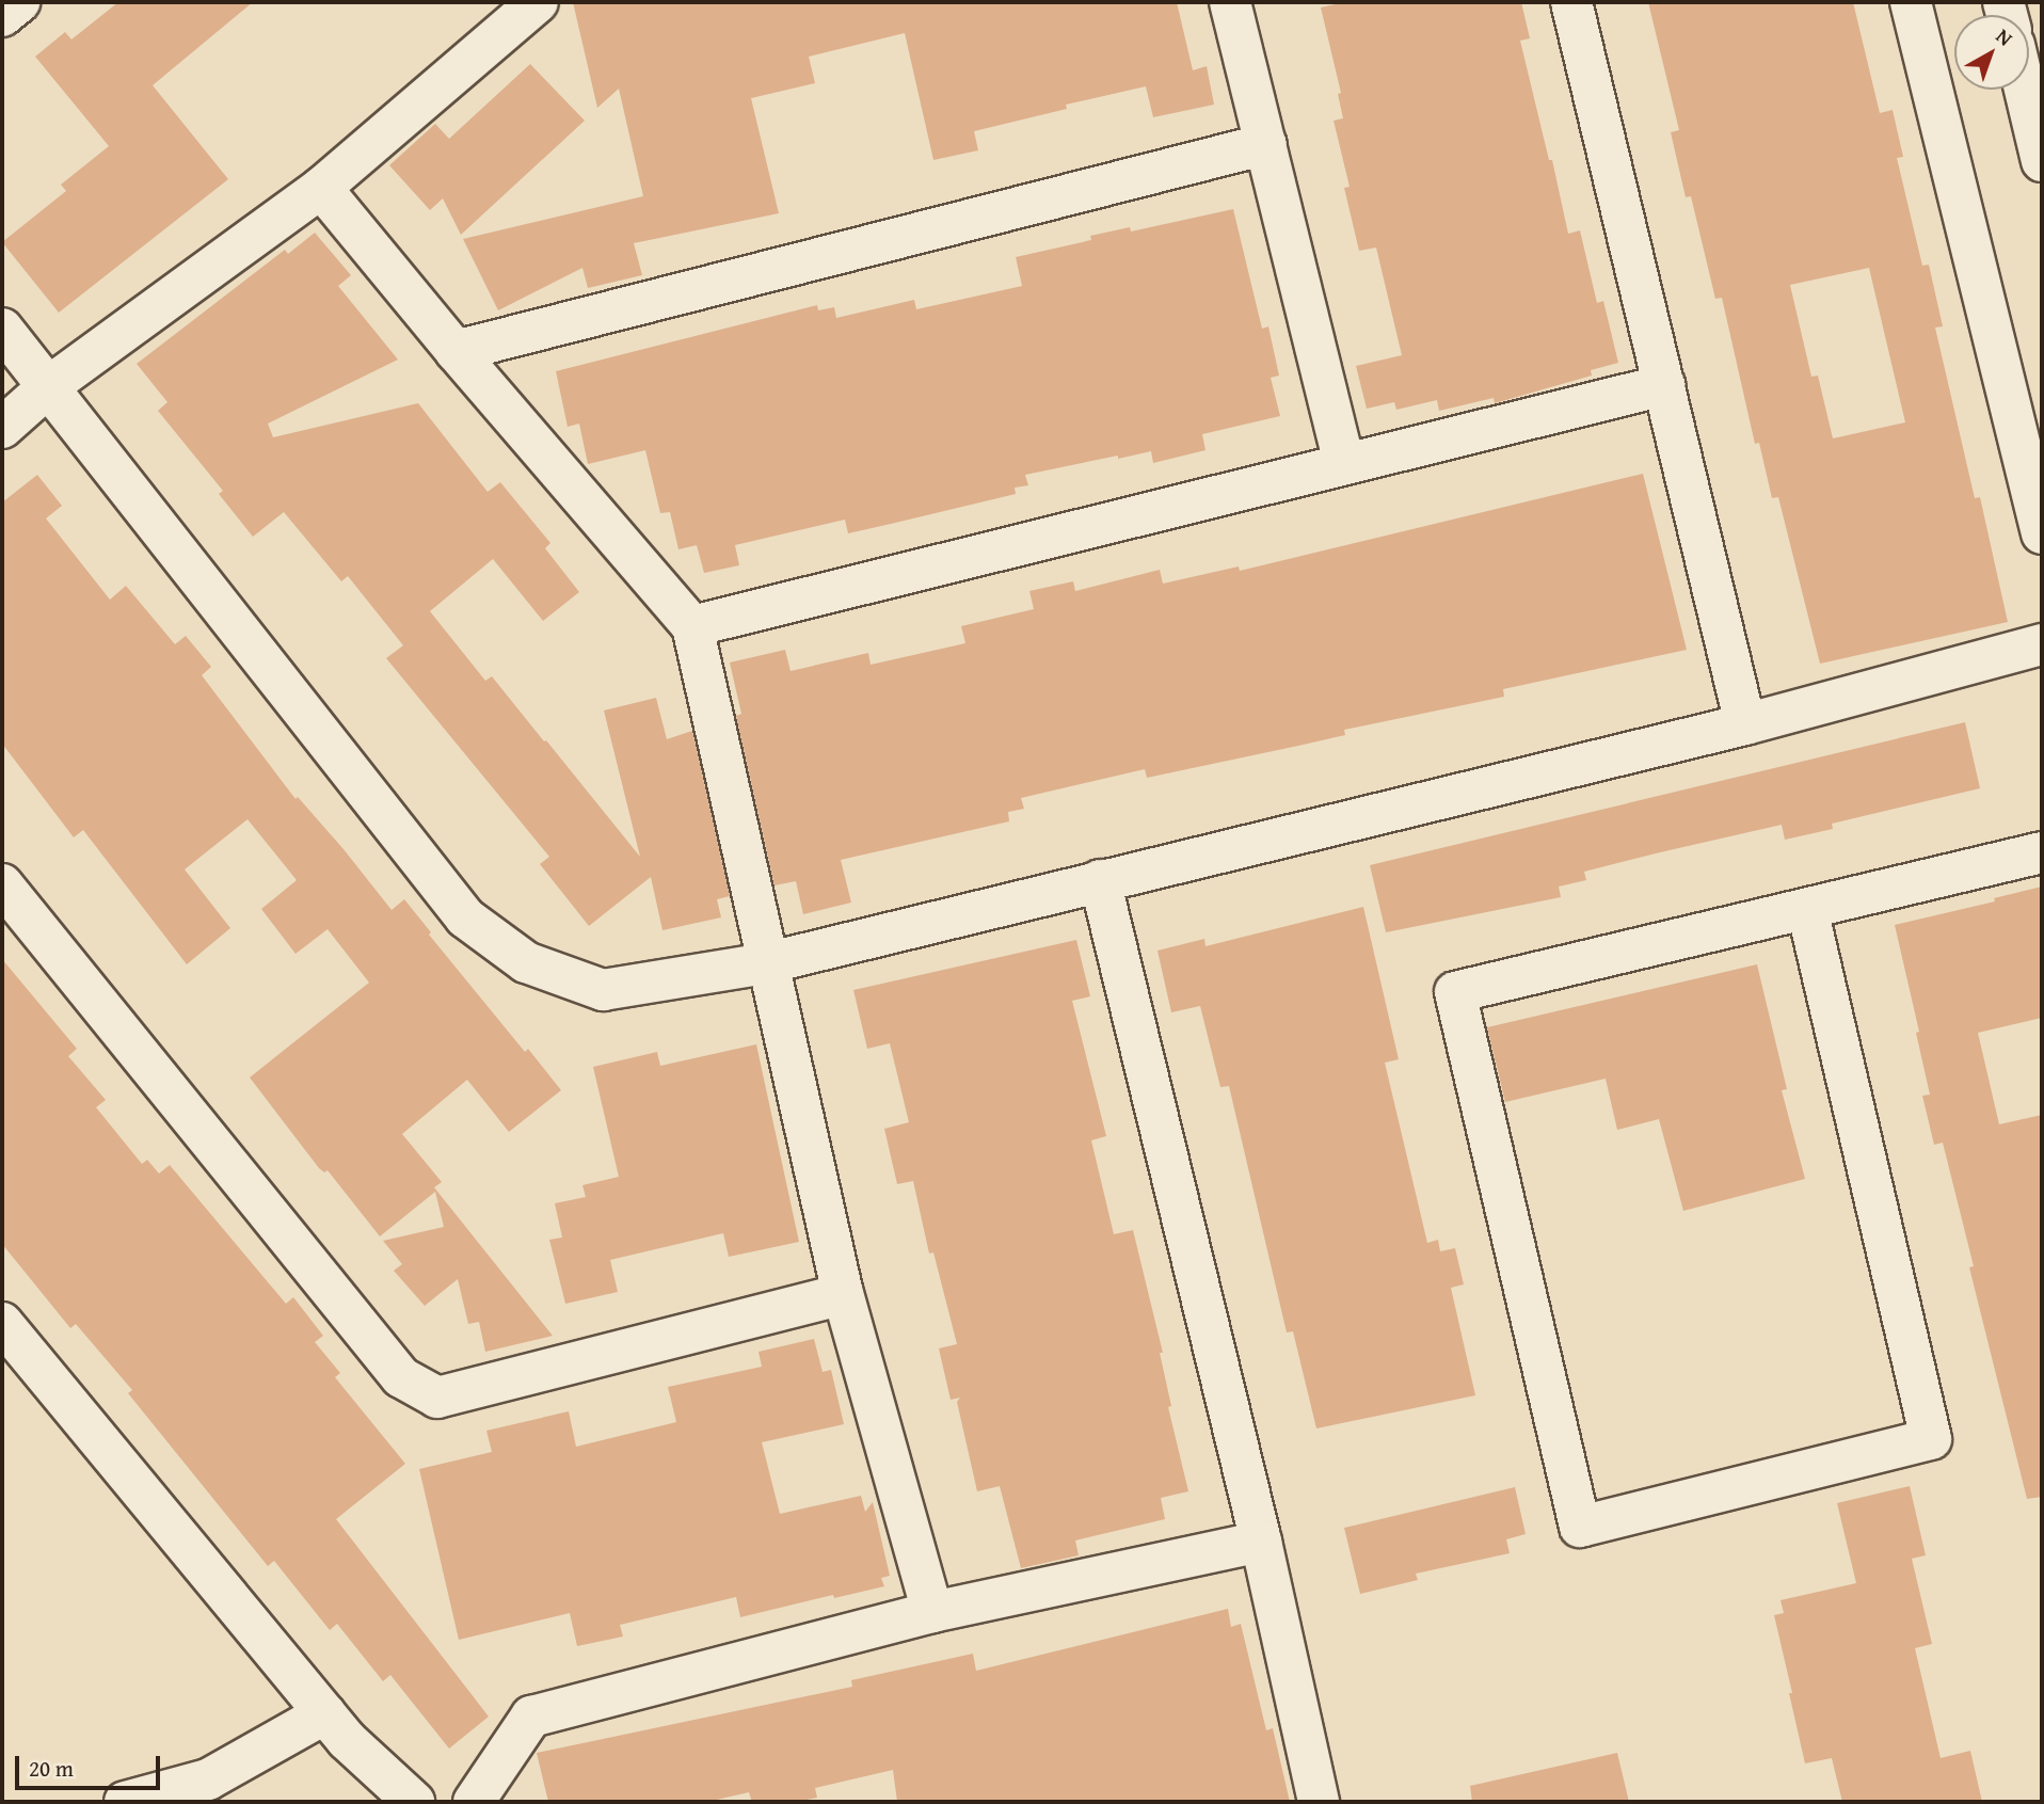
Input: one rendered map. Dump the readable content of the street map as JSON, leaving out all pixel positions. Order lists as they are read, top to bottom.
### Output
{
  "scale_bar": "20 m",
  "north": "top right"
}
